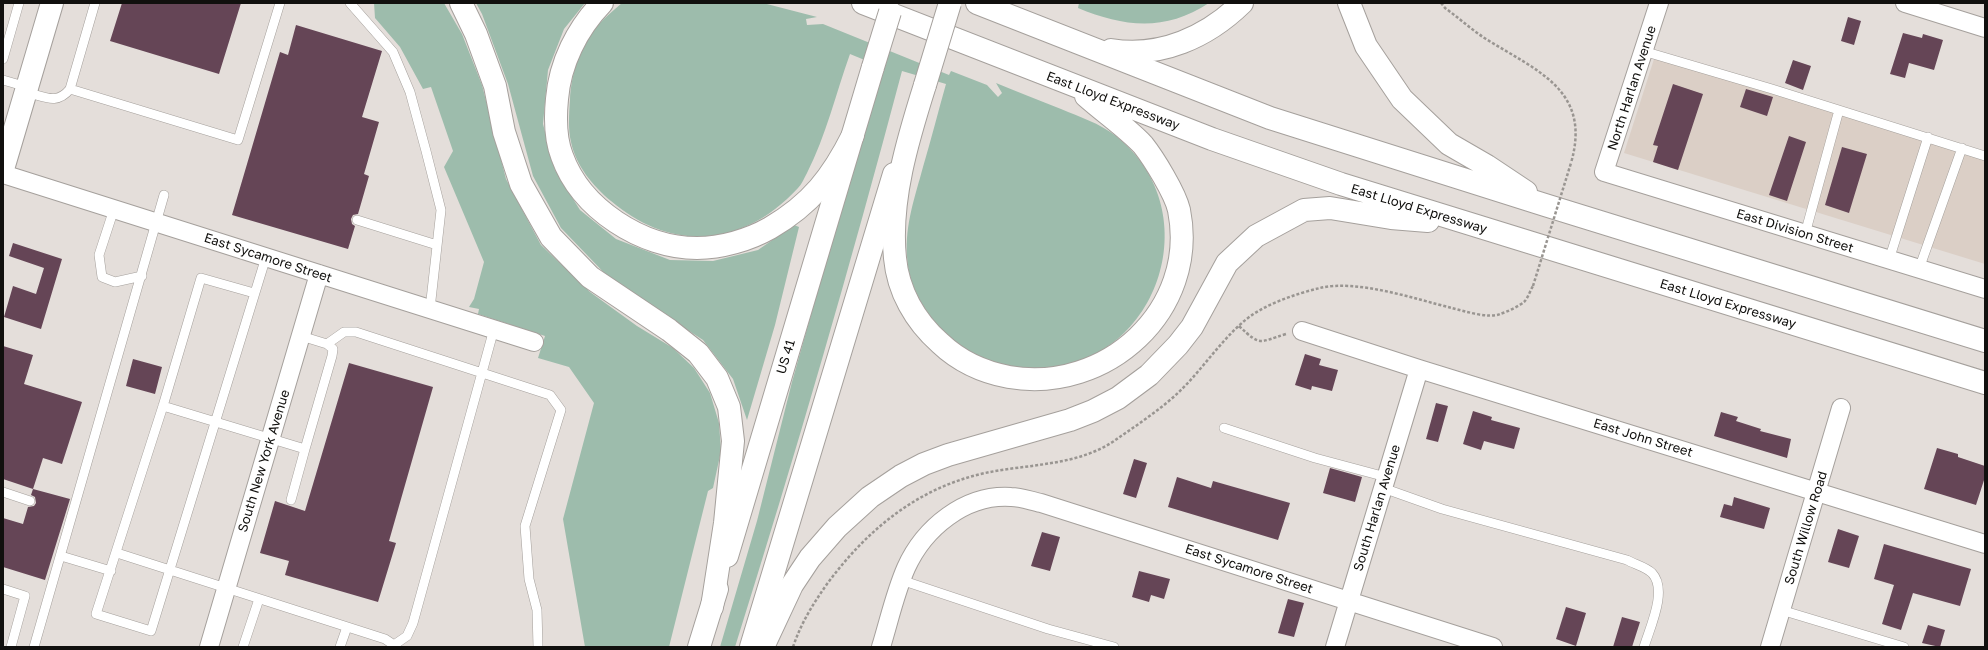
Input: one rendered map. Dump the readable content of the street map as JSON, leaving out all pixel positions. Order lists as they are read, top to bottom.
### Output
{
  "streets": {
    "main road": ["East Lloyd Expressway", "US 41"],
    "street": [
      "North Harlan Avenue",
      "East Division Street",
      "East Sycamore Street",
      "East John Street",
      "South New York Avenue",
      "South Harlan Avenue",
      "South Willow Road"
    ]
  },
  "crossings": [
    ["North Harlan Avenue", "East Division Street"],
    ["East Sycamore Street", "South New York Avenue"],
    ["East Sycamore Street", "South Harlan Avenue"],
    ["East John Street", "South Harlan Avenue"],
    ["East John Street", "South Willow Road"]
  ]
}
